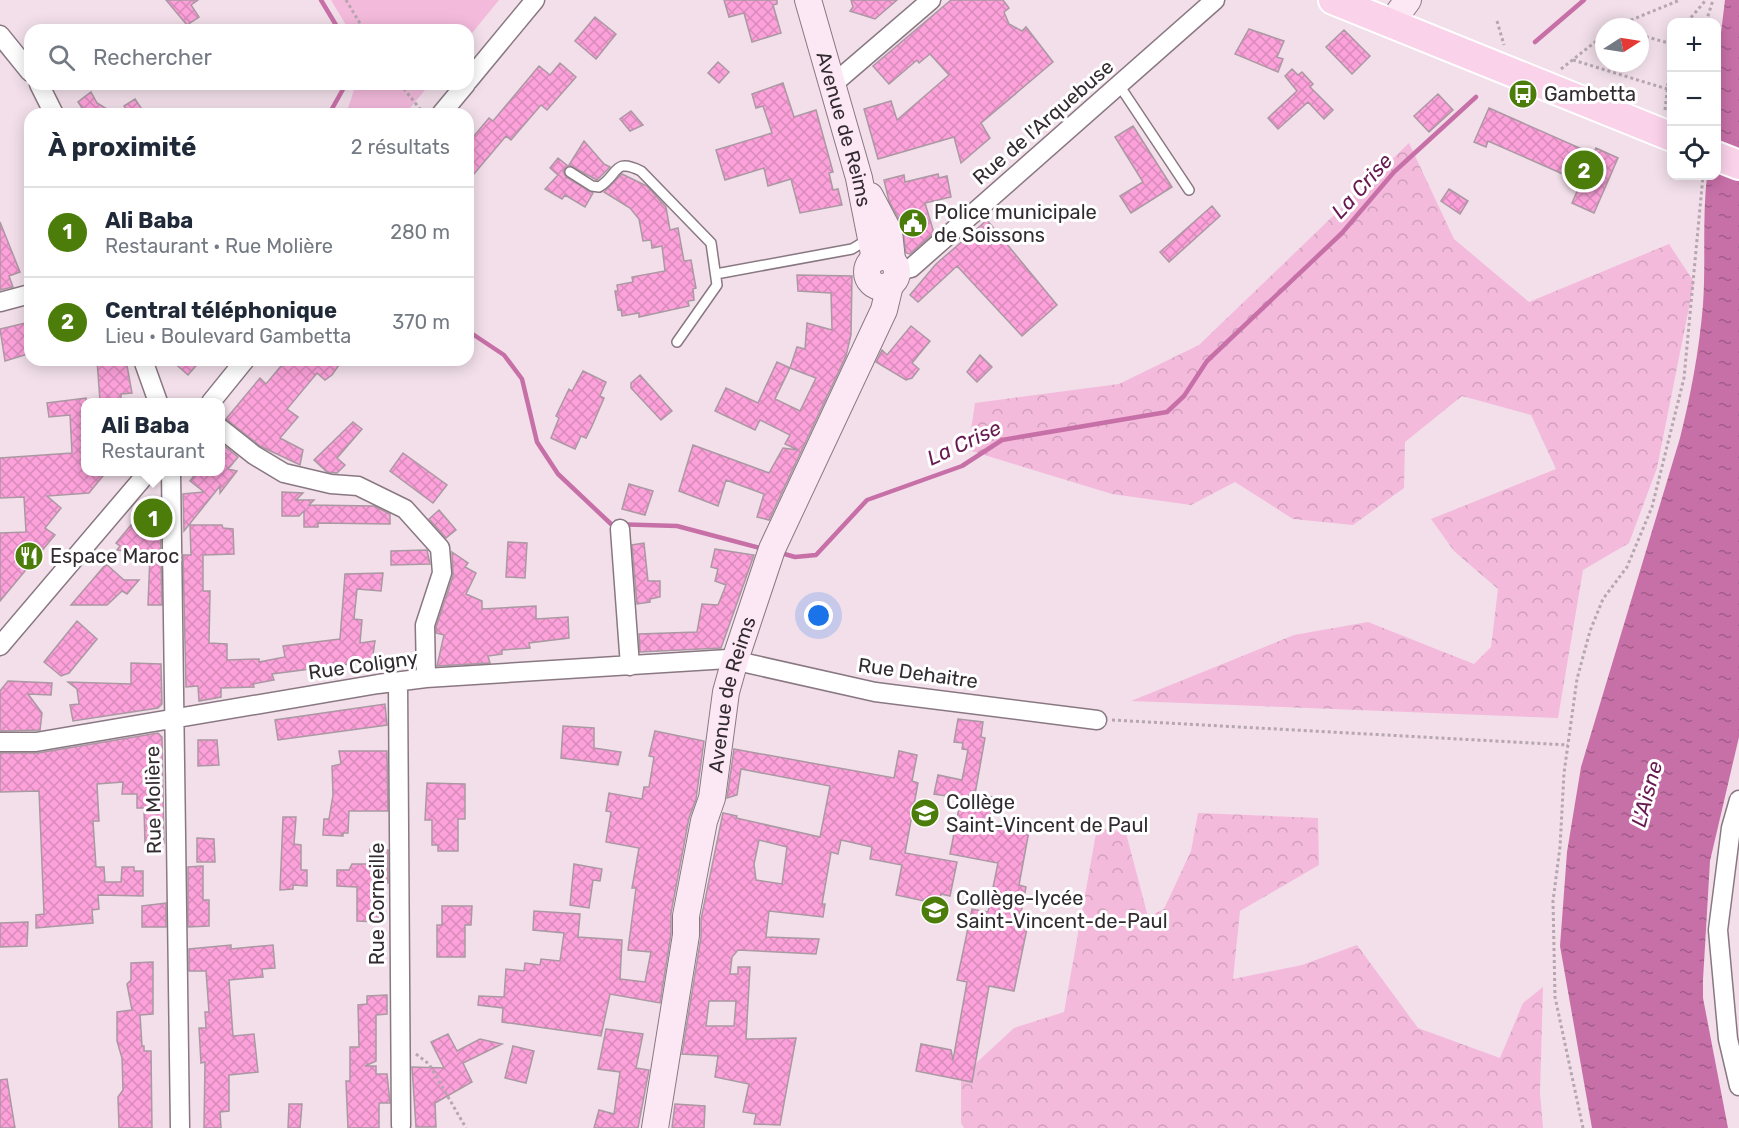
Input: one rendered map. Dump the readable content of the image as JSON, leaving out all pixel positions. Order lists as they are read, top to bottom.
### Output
{
  "streets": {
    "main road": ["Avenue de Reims"],
    "street": [
      "Rue de l'Arquebuse",
      "Rue Coligny",
      "Rue Dehaitre",
      "Rue Molière",
      "Rue Corneille"
    ]
  },
  "crossings": [
    ["Rue de l'Arquebuse", "Avenue de Reims"],
    ["Avenue de Reims", "Rue Coligny"],
    ["Avenue de Reims", "Rue Dehaitre"],
    ["Rue Coligny", "Rue Dehaitre"],
    ["Rue Coligny", "Rue Molière"],
    ["Rue Coligny", "Rue Corneille"]
  ],
  "water": ["La Crise", "L'Aisne"],
  "places": {
    "bus stop": ["Gambetta"],
    "public building": ["Police municipale de Soissons"],
    "restaurant": ["Espace Maroc"],
    "school or university": ["Collège Saint-Vincent de Paul", "Collège-lycée Saint-Vincent-de-Paul"]
  },
  "north": "right",
  "page": {
    "map_buttons": ["+", "−"],
    "search": "Rechercher",
    "heading": ["À proximité", "2 résultats"],
    "pins": ["2", "1"],
    "list": [
      {
        "mark": "1",
        "name": "Ali Baba",
        "note": "Restaurant · Rue Molière",
        "value": "280 m"
      },
      {
        "mark": "2",
        "name": "Central téléphonique",
        "note": "Lieu · Boulevard Gambetta",
        "value": "370 m"
      }
    ],
    "popup": ["Ali Baba", "Restaurant"]
  }
}
